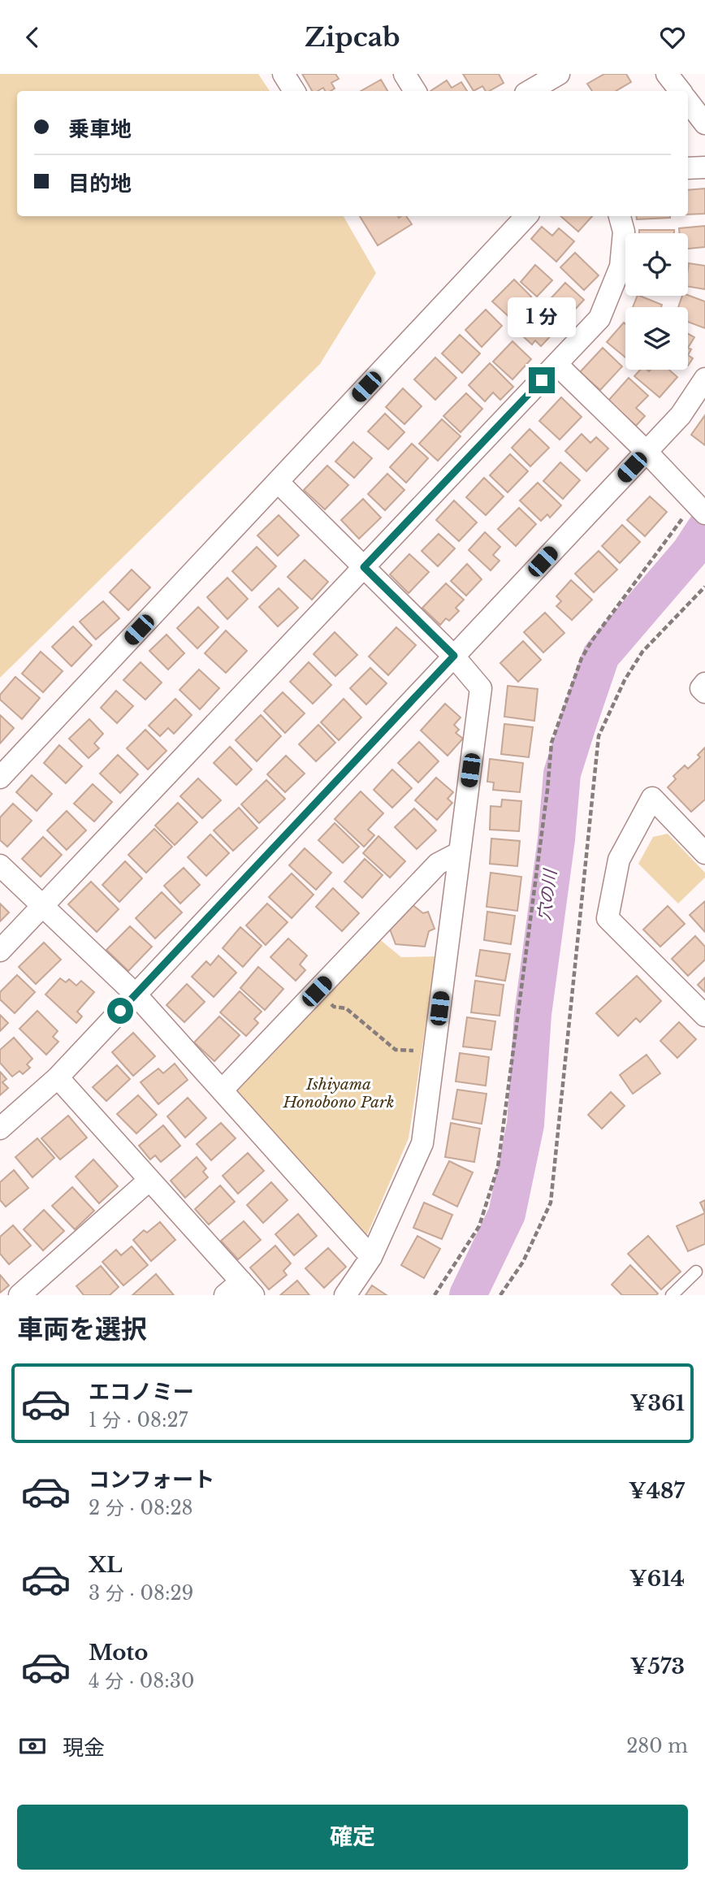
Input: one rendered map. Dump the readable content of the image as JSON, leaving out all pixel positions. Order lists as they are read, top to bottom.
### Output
{
  "water": ["穴の川"],
  "parks": ["Ishiyama Honobono Park"],
  "page": {
    "header": "Zipcab",
    "banner": ["乗車地", "目的地"],
    "bubble": "1 分",
    "heading": "車両を選択",
    "list": [
      {
        "name": "エコノミー",
        "note": "1 分 · 08:27",
        "value": "¥361"
      },
      {
        "name": "コンフォート",
        "note": "2 分 · 08:28",
        "value": "¥487"
      },
      {
        "name": "XL",
        "note": "3 分 · 08:29",
        "value": "¥614"
      },
      {
        "name": "Moto",
        "note": "4 分 · 08:30",
        "value": "¥573"
      }
    ],
    "pay": ["現金", "280 m"],
    "buttons": "確定"
  }
}
